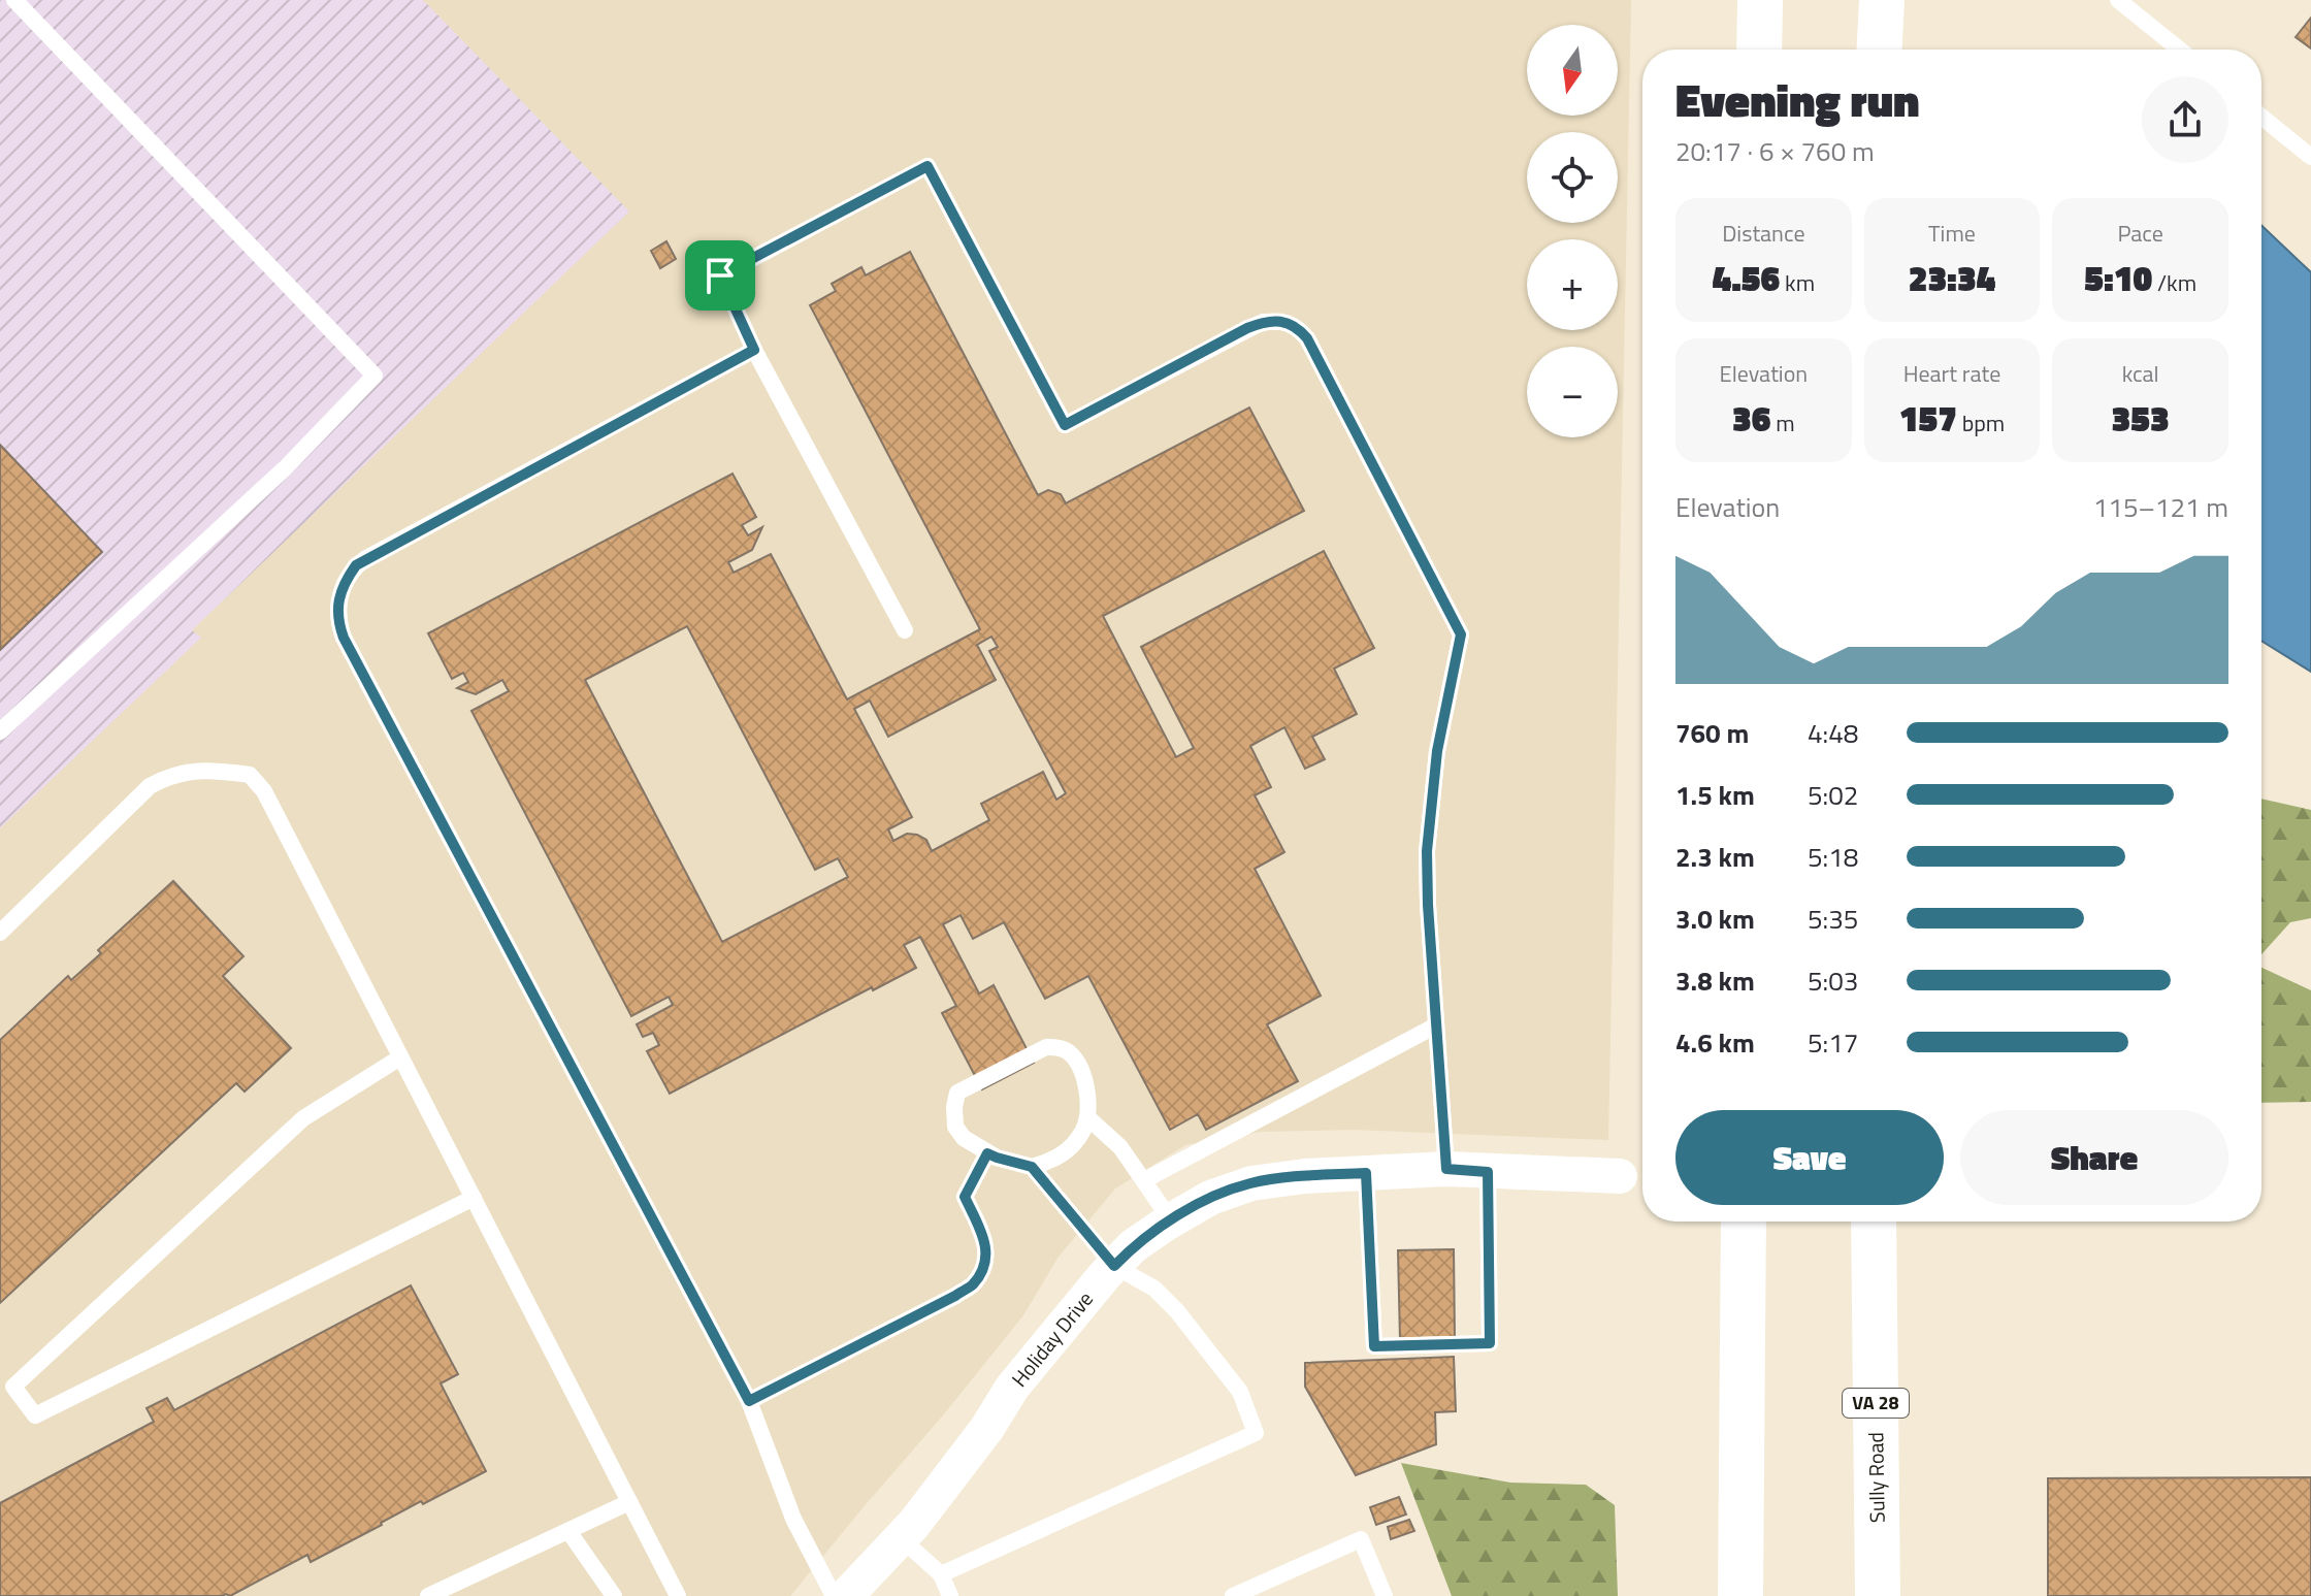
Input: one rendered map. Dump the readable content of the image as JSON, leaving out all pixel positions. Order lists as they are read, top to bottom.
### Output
{
  "streets": {
    "highway": ["VA 28", "Sully Road"],
    "street": ["Holiday Drive"]
  },
  "north": "bottom",
  "page": {
    "map_buttons": ["+", "−"],
    "heading": ["Evening run", "20:17 · 6 × 760 m"],
    "stats": [
      ["Distance", "4.56 km"],
      ["Time", "23:34"],
      ["Pace", "5:10 /km"],
      ["Elevation", "36 m"],
      ["Heart rate", "157 bpm"],
      ["kcal", "353"]
    ],
    "chart": ["Elevation", "115–121 m"],
    "list": [
      {
        "name": "760 m",
        "note": "4:48"
      },
      {
        "name": "1.5 km",
        "note": "5:02"
      },
      {
        "name": "2.3 km",
        "note": "5:18"
      },
      {
        "name": "3.0 km",
        "note": "5:35"
      },
      {
        "name": "3.8 km",
        "note": "5:03"
      },
      {
        "name": "4.6 km",
        "note": "5:17"
      }
    ],
    "buttons": ["Save", "Share"]
  }
}
